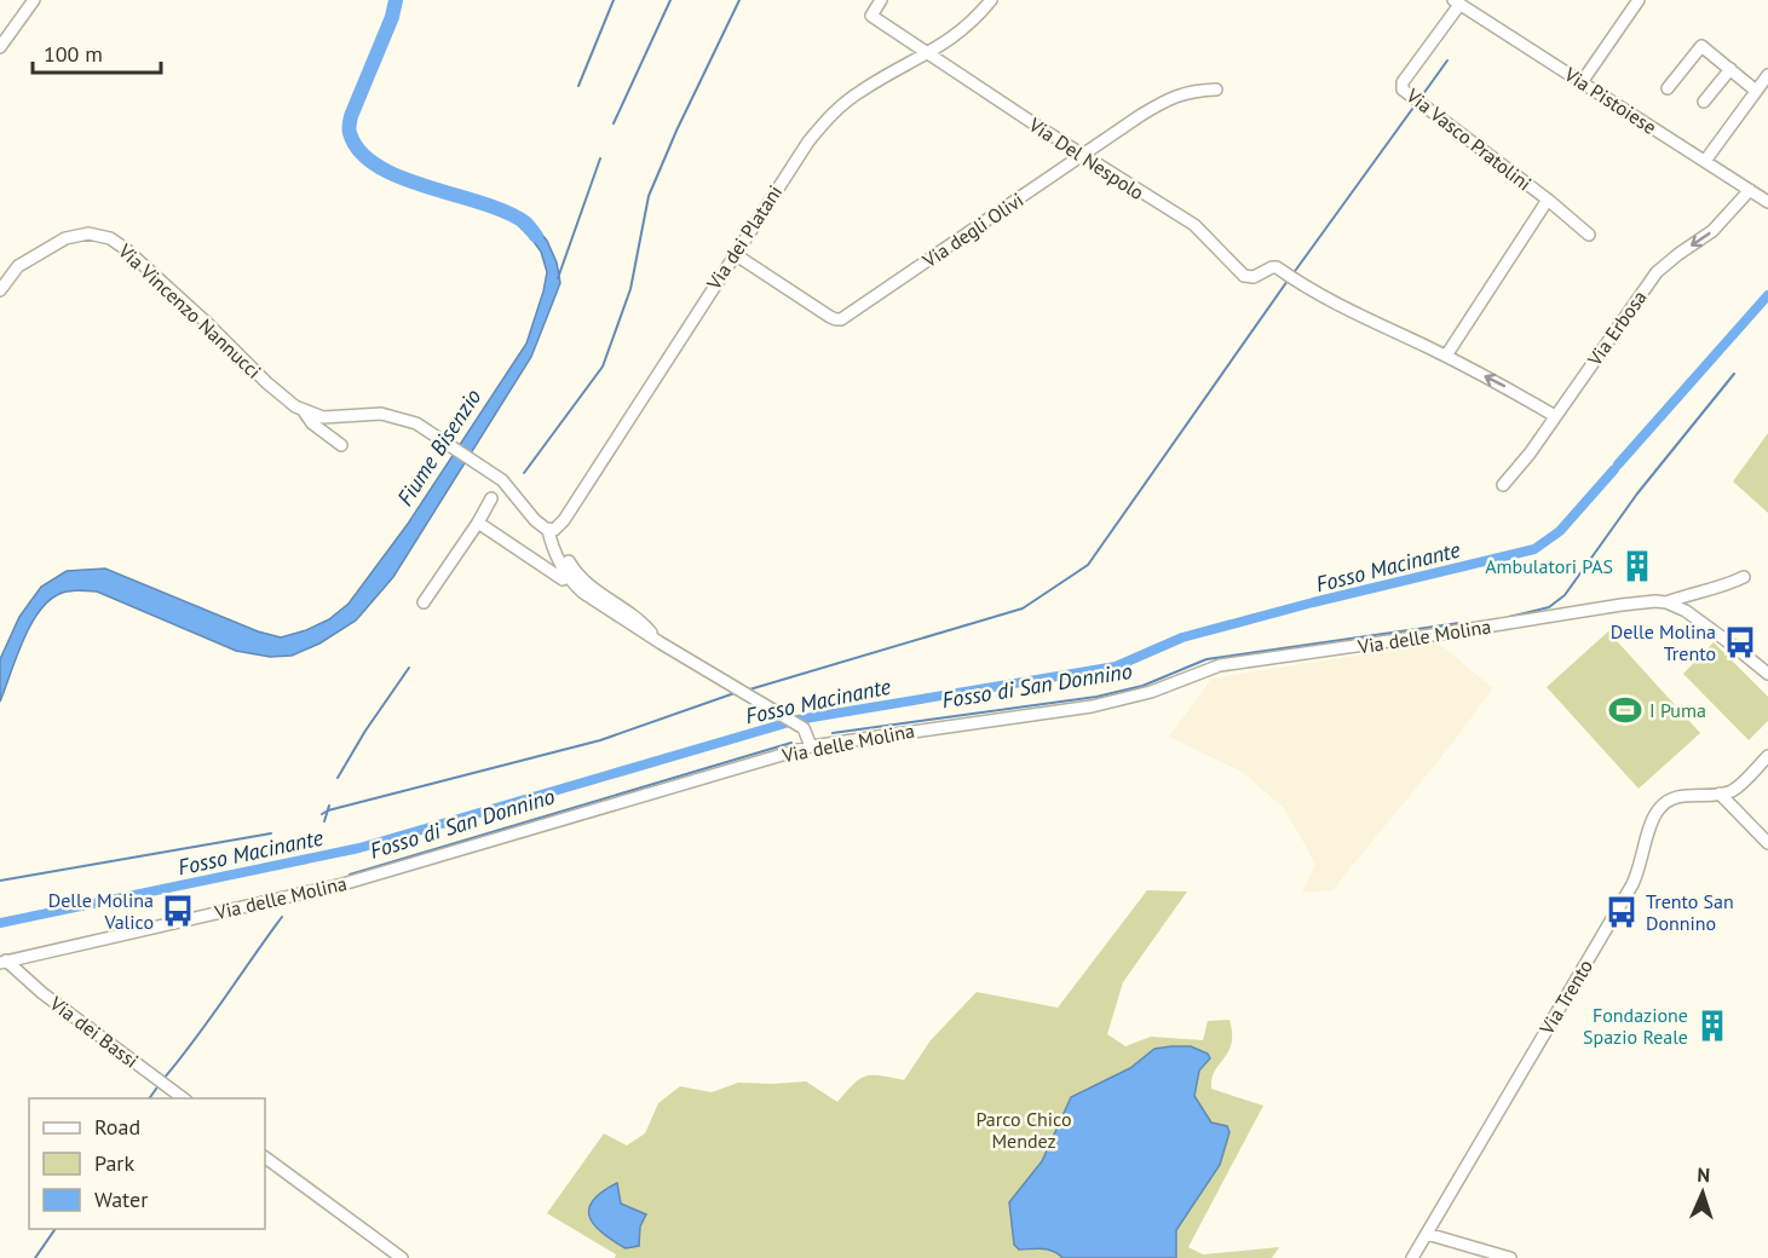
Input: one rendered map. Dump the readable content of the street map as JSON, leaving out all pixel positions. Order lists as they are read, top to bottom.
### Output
{
  "streets": {
    "street": [
      "Via Pistoiese",
      "Via Vasco Pratolini",
      "Via Del Nespolo",
      "Via degli Olivi",
      "Via dei Platani",
      "Via Vincenzo Nannucci",
      "Via Erbosa",
      "Via delle Molina",
      "Via Trento",
      "Via dei Bassi"
    ]
  },
  "crossings": [
    ["Via Pistoiese", "Via Vasco Pratolini"],
    ["Via Pistoiese", "Via Erbosa"],
    ["Via Vasco Pratolini", "Via Del Nespolo"],
    ["Via Del Nespolo", "Via degli Olivi"],
    ["Via Del Nespolo", "Via dei Platani"],
    ["Via degli Olivi", "Via dei Platani"],
    ["Via dei Platani", "Via Vincenzo Nannucci"],
    ["Via delle Molina", "Via dei Bassi"]
  ],
  "one_way": ["Via Erbosa"],
  "water": ["Fiume Bisenzio", "Fosso Macinante", "Fosso di San Donnino"],
  "parks": ["Parco Chico Mendez"],
  "places": {
    "building": ["Ambulatori PAS", "Fondazione Spazio Reale"],
    "bus stop": ["Delle Molina Trento", "Delle Molina Valico", "Trento San Donnino"],
    "sports": ["I Puma"]
  },
  "legend": ["Road", "Park", "Water"],
  "scale_bar": "100 m",
  "north": "top"
}
